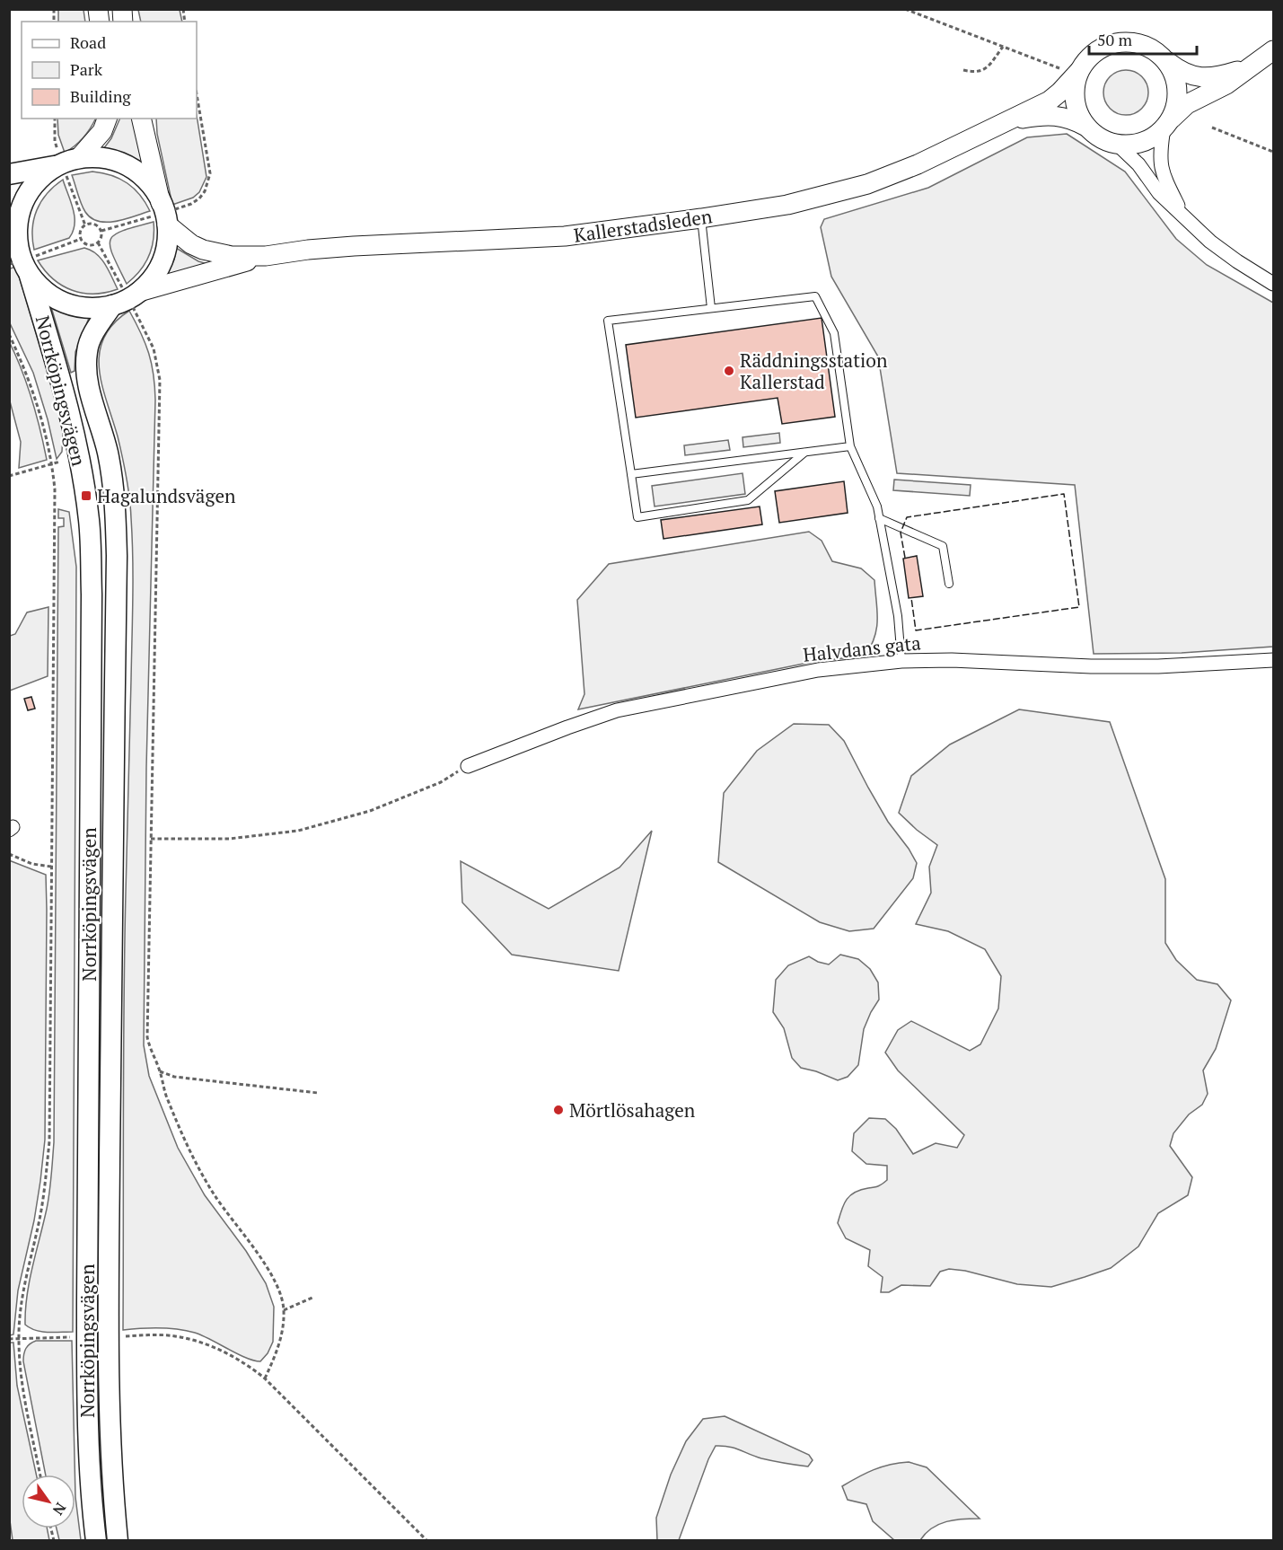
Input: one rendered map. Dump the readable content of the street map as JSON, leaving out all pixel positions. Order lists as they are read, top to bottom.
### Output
{
  "streets": {
    "main road": ["Kallerstadsleden", "Norrköpingsvägen"],
    "street": ["Halvdans gata"]
  },
  "places": {
    "other": ["Räddningsstation Kallerstad", "Mörtlösahagen"],
    "transit": ["Hagalundsvägen"]
  },
  "legend": ["Road", "Park", "Building"],
  "scale_bar": "50 m",
  "north": "bottom right"
}
